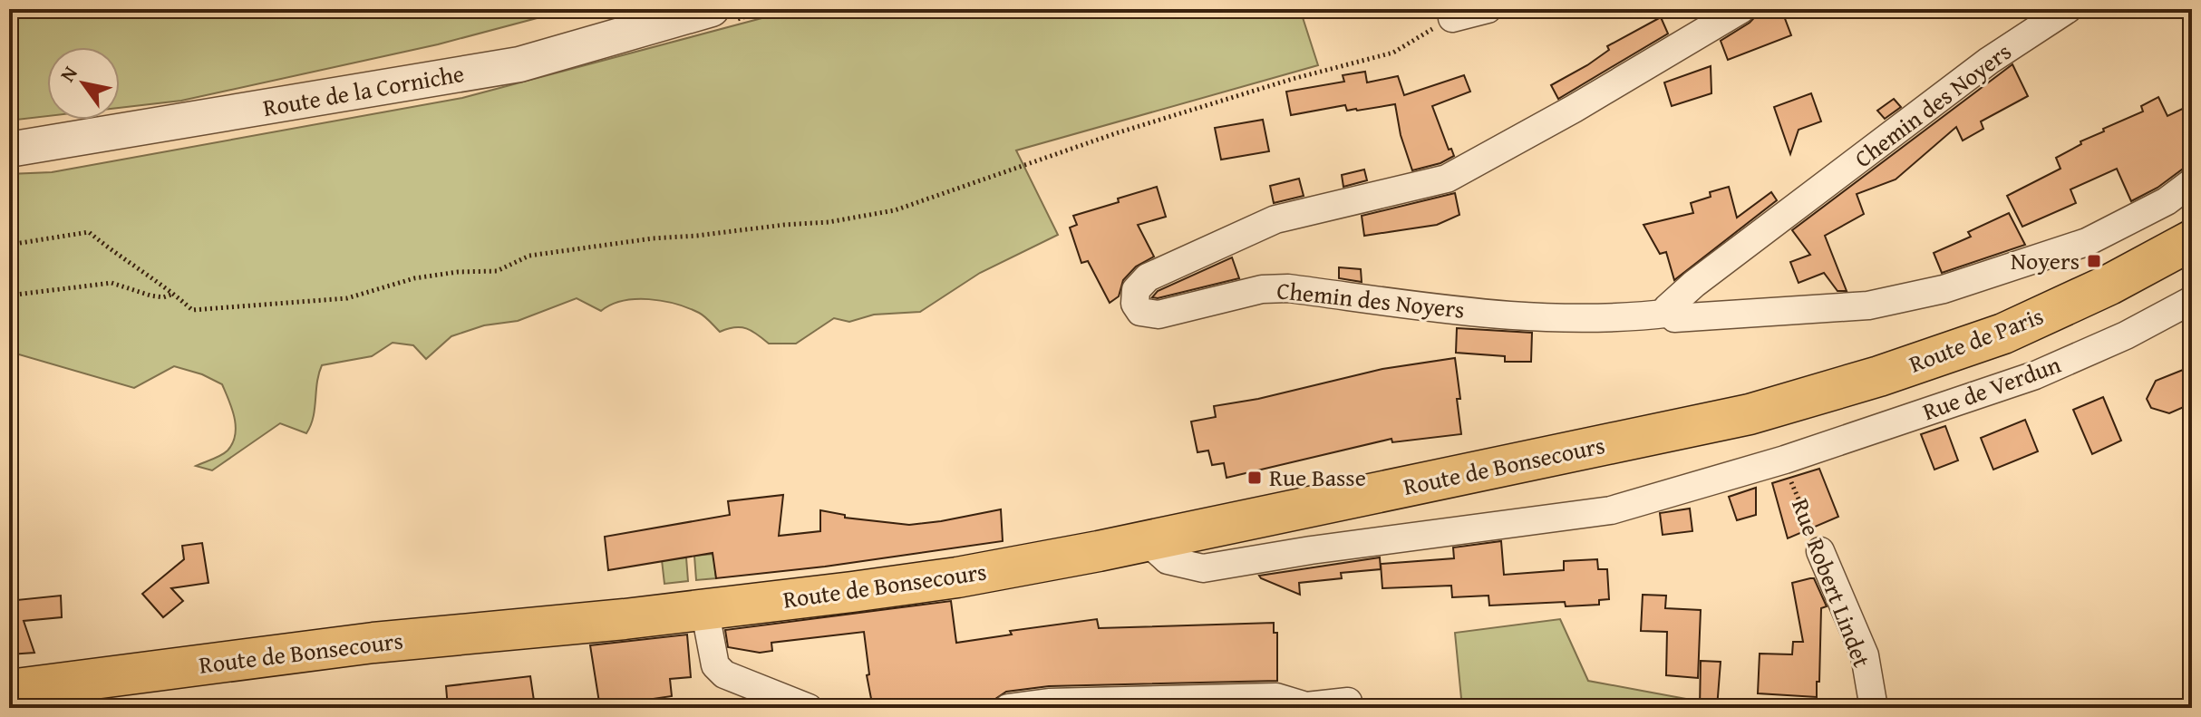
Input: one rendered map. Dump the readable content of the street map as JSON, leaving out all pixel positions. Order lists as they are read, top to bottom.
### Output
{
  "streets": {
    "main road": ["Route de Paris", "Route de Bonsecours"],
    "street": [
      "Route de la Corniche",
      "Chemin des Noyers",
      "Rue de Verdun",
      "Rue Robert Lindet"
    ]
  },
  "crossings": [
    ["Route de Paris", "Route de Bonsecours"],
    ["Rue de Verdun", "Rue Robert Lindet"]
  ],
  "places": {
    "transit": ["Noyers", "Rue Basse"]
  },
  "north": "top left"
}
